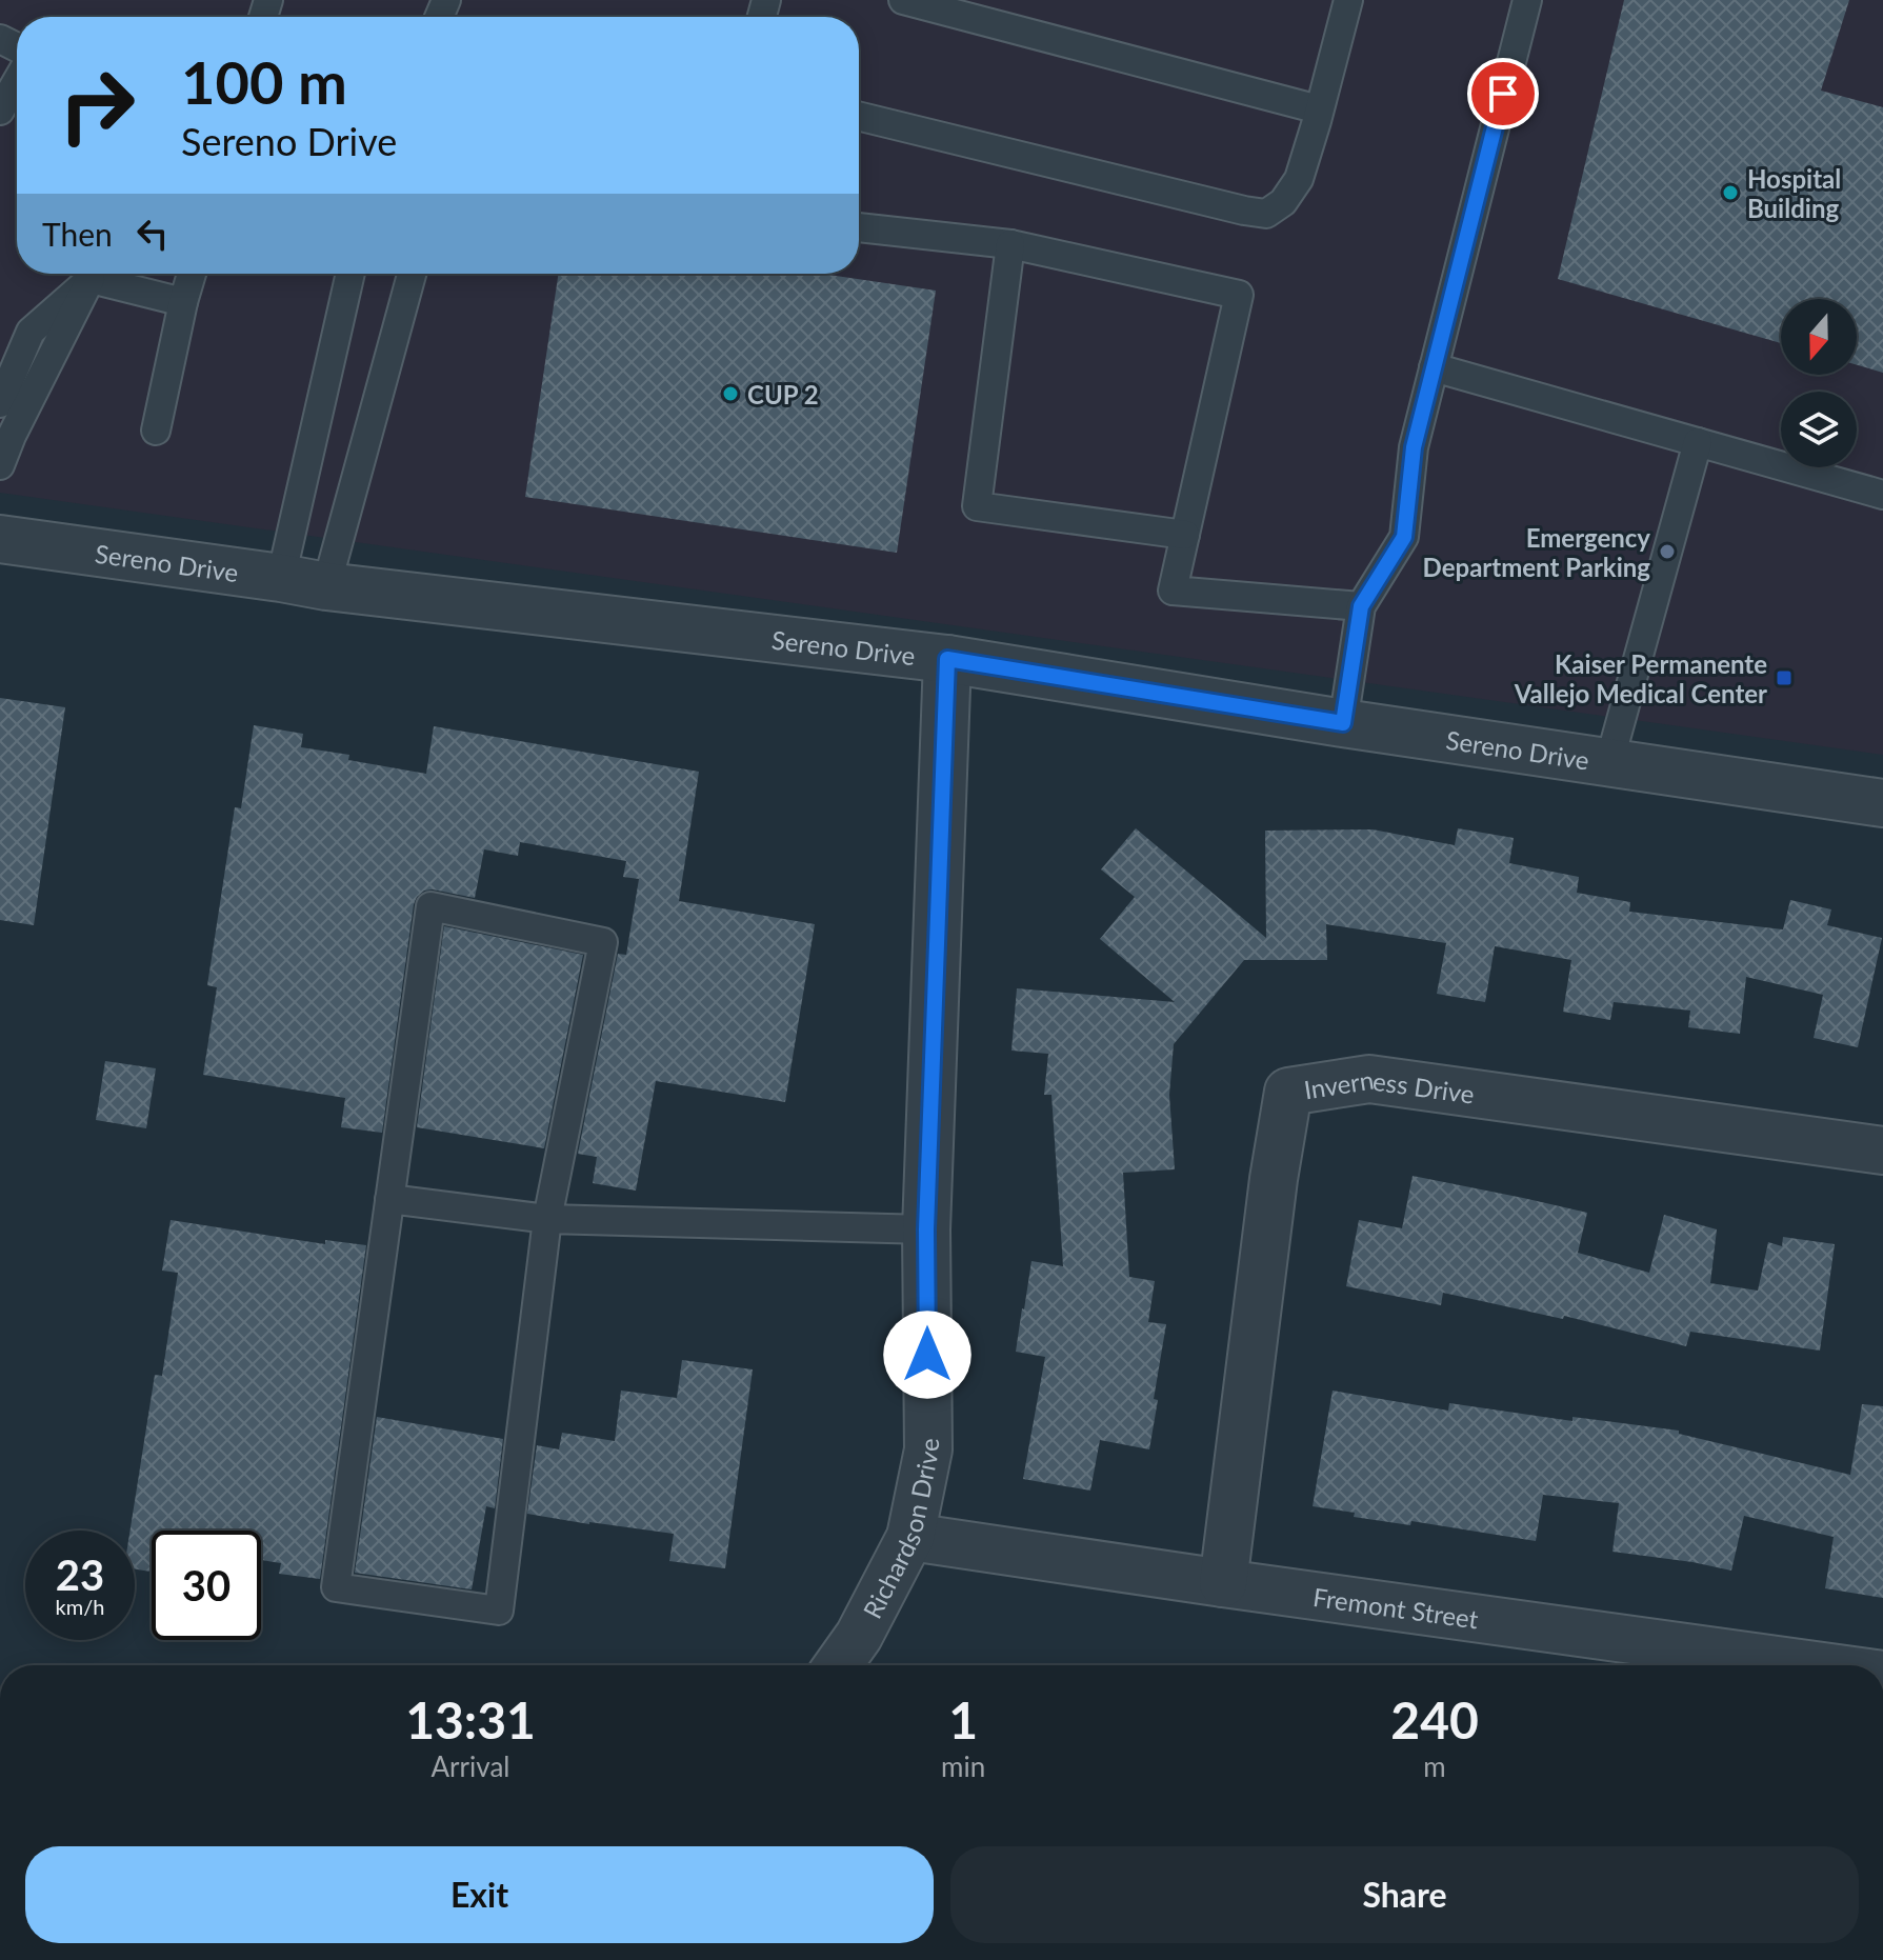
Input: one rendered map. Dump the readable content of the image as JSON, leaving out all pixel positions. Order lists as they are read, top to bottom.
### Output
{
  "streets": {
    "street": [
      "Sereno Drive",
      "Inverness Drive",
      "Richardson Drive",
      "Fremont Street"
    ]
  },
  "crossings": [
    ["Sereno Drive", "Richardson Drive"],
    ["Inverness Drive", "Fremont Street"],
    ["Richardson Drive", "Fremont Street"]
  ],
  "places": {
    "other": ["Hospital Building", "CUP 2", "Emergency Department Parking"],
    "transit": ["Kaiser Permanente Vallejo Medical Center"]
  },
  "north": "bottom",
  "page": {
    "turn": ["100 m", "Sereno Drive"],
    "then": "Then",
    "speed": "23 km/h",
    "limit": "30",
    "eta": [
      "13:31",
      "Arrival",
      "1",
      "min",
      "240",
      "m"
    ],
    "buttons": ["Exit", "Share"]
  }
}
